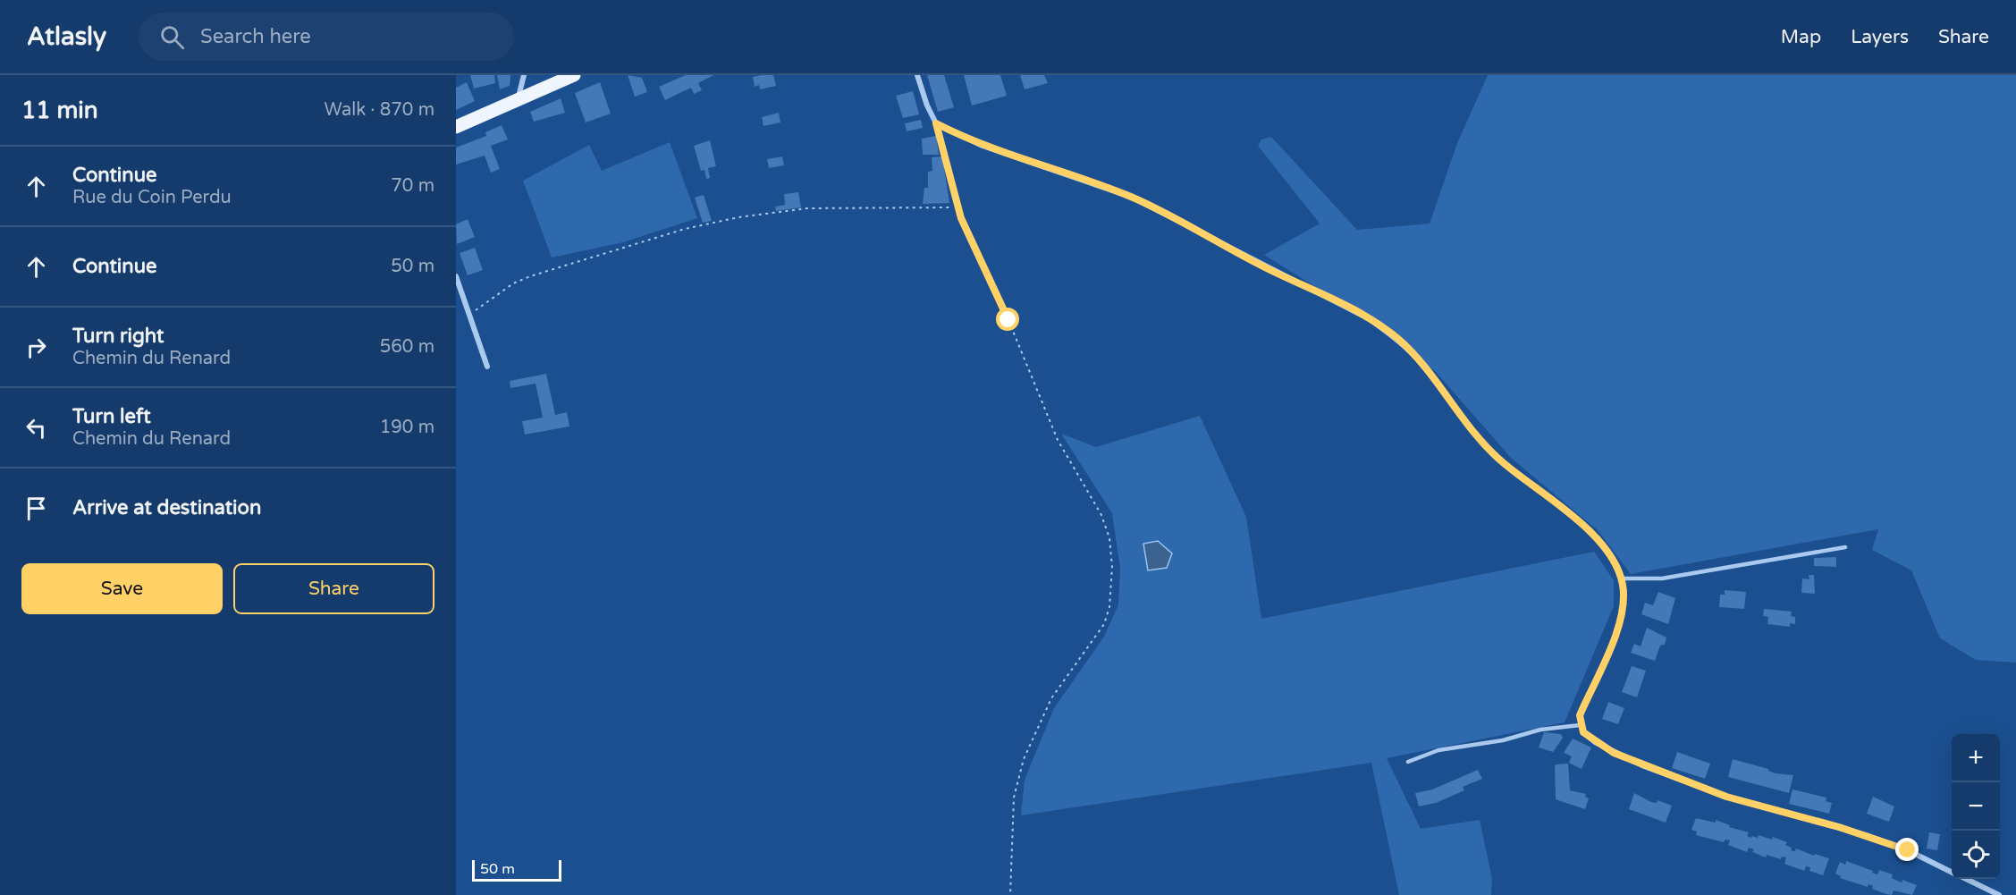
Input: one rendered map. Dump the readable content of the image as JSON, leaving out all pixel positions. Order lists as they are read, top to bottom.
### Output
{
  "scale_bar": "50 m",
  "page": {
    "header": "Atlasly",
    "search": "Search here",
    "nav": ["Map", "Layers", "Share"],
    "heading": ["11 min", "Walk · 870 m"],
    "list": [
      ["Continue", "Rue du Coin Perdu", "70 m"],
      ["Continue", "50 m"],
      ["Turn right", "Chemin du Renard", "560 m"],
      ["Turn left", "Chemin du Renard", "190 m"],
      "Arrive at destination"
    ],
    "buttons": ["Save", "Share"],
    "map_buttons": ["+", "−"],
    "scale": "50 m"
  }
}
